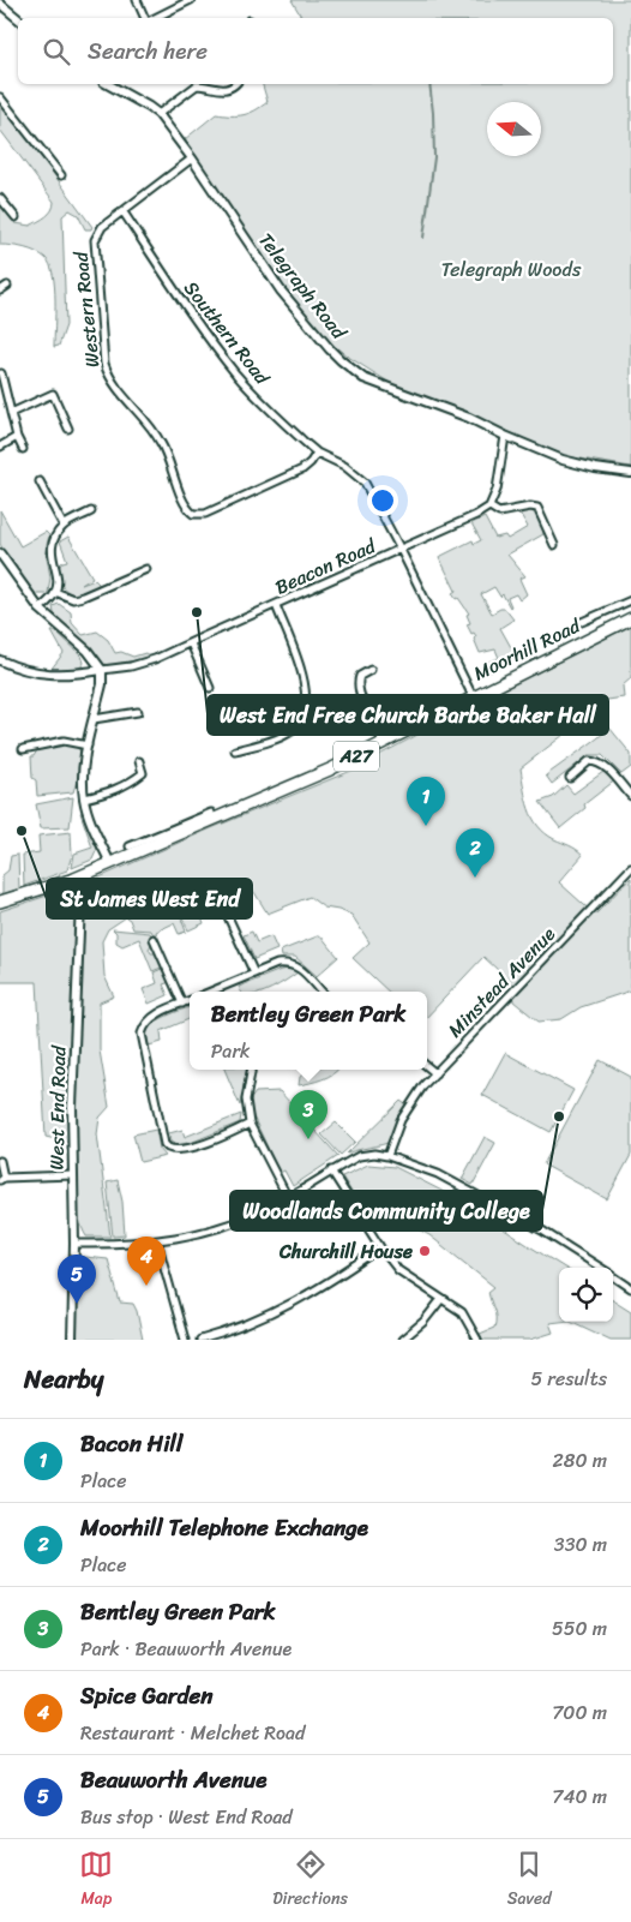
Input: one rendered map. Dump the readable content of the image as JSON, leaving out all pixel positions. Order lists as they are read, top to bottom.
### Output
{
  "streets": {
    "main road": ["Moorhill Road", "A27"],
    "street": [
      "Telegraph Road",
      "Western Road",
      "Southern Road",
      "Beacon Road",
      "Minstead Avenue",
      "West End Road"
    ]
  },
  "crossings": [
    ["Telegraph Road", "Western Road"],
    ["Western Road", "Southern Road"],
    ["Southern Road", "Beacon Road"],
    ["Southern Road", "Moorhill Road"],
    ["Moorhill Road", "A27"],
    ["Moorhill Road", "West End Road"],
    ["A27", "West End Road"]
  ],
  "parks": ["Telegraph Woods"],
  "places": [
    "West End Free Church Barbe Baker Hall",
    "St James West End",
    "Woodlands Community College",
    "Churchill House"
  ],
  "north": "left",
  "page": {
    "search": "Search here",
    "pins": [
      "1",
      "2",
      "3",
      "4",
      "5"
    ],
    "popup": ["Bentley Green Park", "Park"],
    "heading": ["Nearby", "5 results"],
    "list": [
      {
        "mark": "1",
        "name": "Bacon Hill",
        "note": "Place",
        "value": "280 m"
      },
      {
        "mark": "2",
        "name": "Moorhill Telephone Exchange",
        "note": "Place",
        "value": "330 m"
      },
      {
        "mark": "3",
        "name": "Bentley Green Park",
        "note": "Park · Beauworth Avenue",
        "value": "550 m"
      },
      {
        "mark": "4",
        "name": "Spice Garden",
        "note": "Restaurant · Melchet Road",
        "value": "700 m"
      },
      {
        "mark": "5",
        "name": "Beauworth Avenue",
        "note": "Bus stop · West End Road",
        "value": "740 m"
      }
    ],
    "nav": ["Map", "Directions", "Saved"]
  }
}
